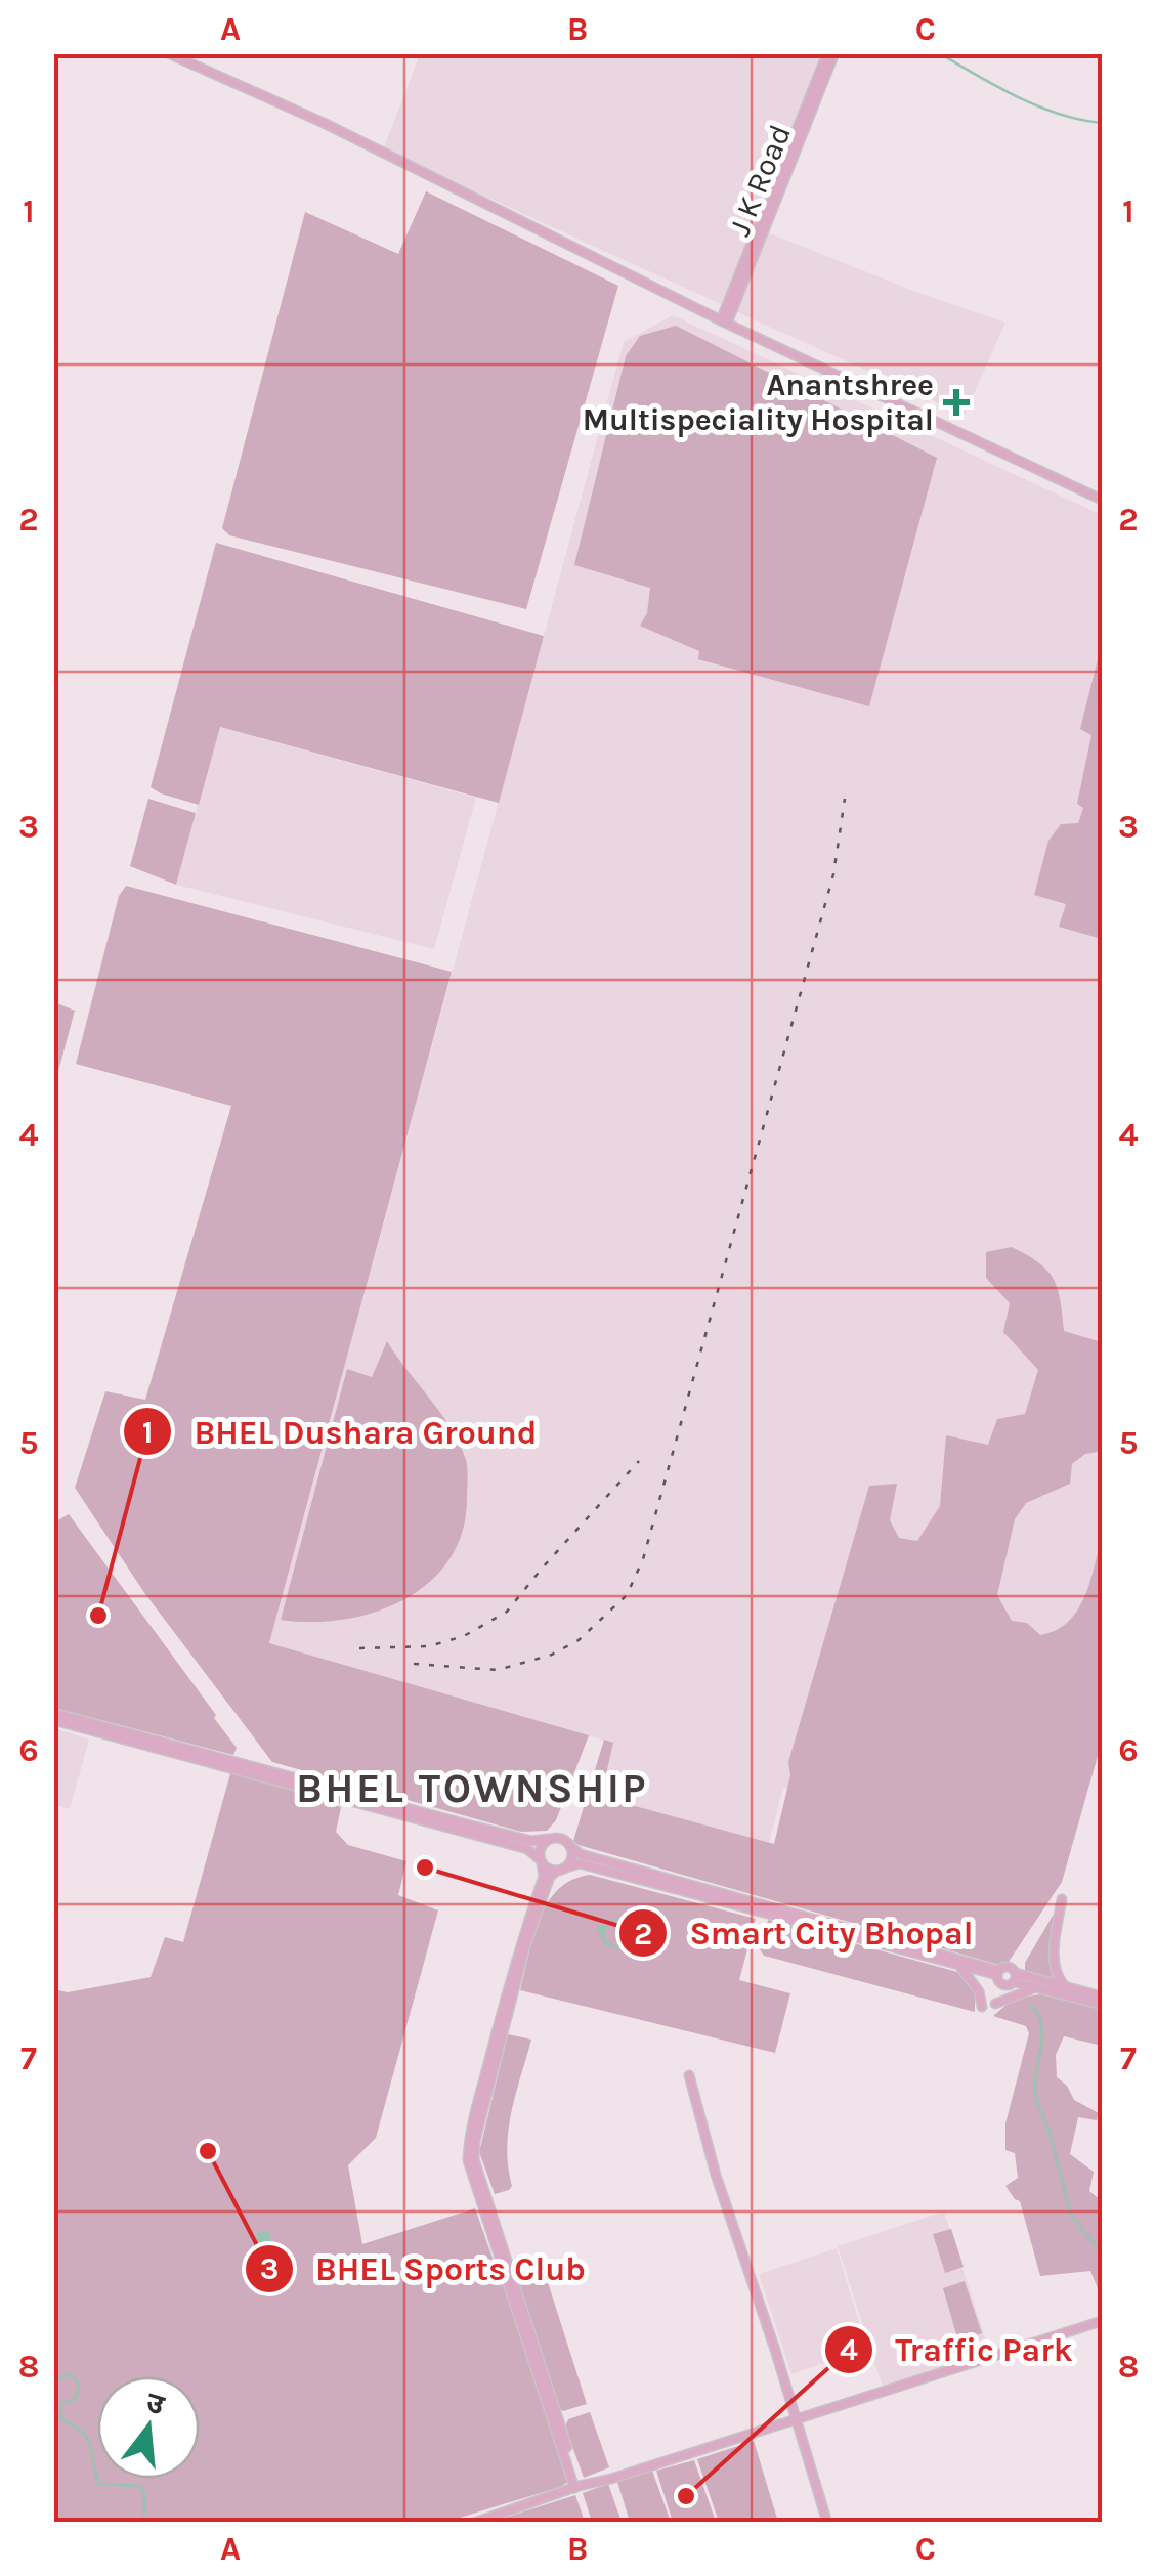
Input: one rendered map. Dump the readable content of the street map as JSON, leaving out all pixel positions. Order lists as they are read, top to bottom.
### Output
{
  "streets": {
    "main road": ["J K Road"]
  },
  "districts": ["BHEL TOWNSHIP"],
  "places": {
    "health": ["Anantshree Multispeciality Hospital"],
    "other": [
      "BHEL Dushara Ground",
      "Smart City Bhopal",
      "BHEL Sports Club",
      "Traffic Park"
    ]
  },
  "north": "top",
  "grid": {
    "columns": ["A", "B", "C"],
    "rows": [
      "1",
      "2",
      "3",
      "4",
      "5",
      "6",
      "7",
      "8"
    ]
  }
}
